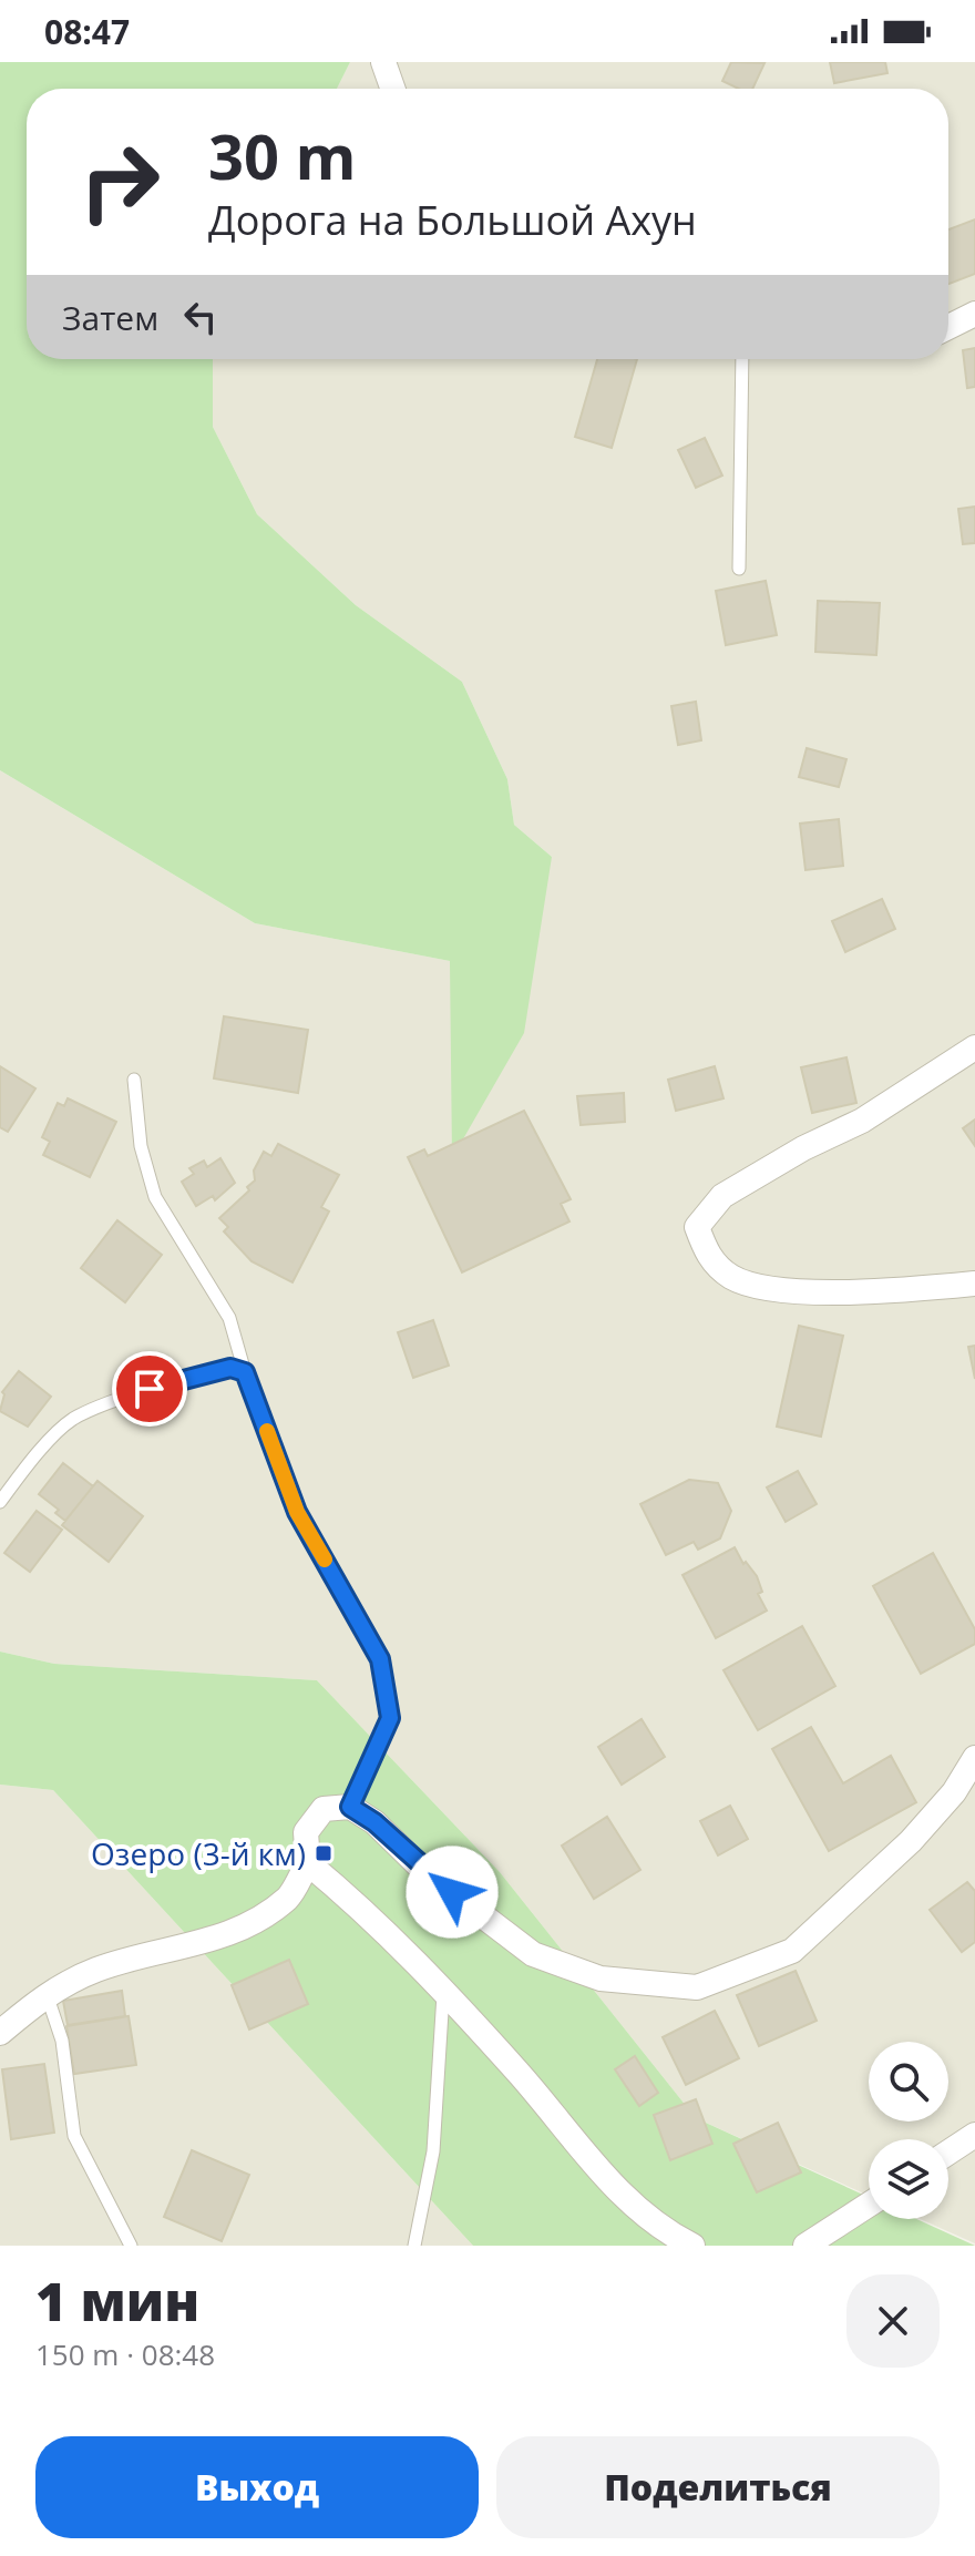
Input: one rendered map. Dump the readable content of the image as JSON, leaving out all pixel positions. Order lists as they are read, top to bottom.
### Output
{
  "places": {
    "transit": ["Озеро (3-й км)"]
  },
  "page": {
    "status": "08:47",
    "turn": ["30 m", "Дорога на Большой Ахун"],
    "then": "Затем",
    "heading": ["1 мин", "150 m · 08:48"],
    "buttons": ["Выход", "Поделиться"]
  }
}
